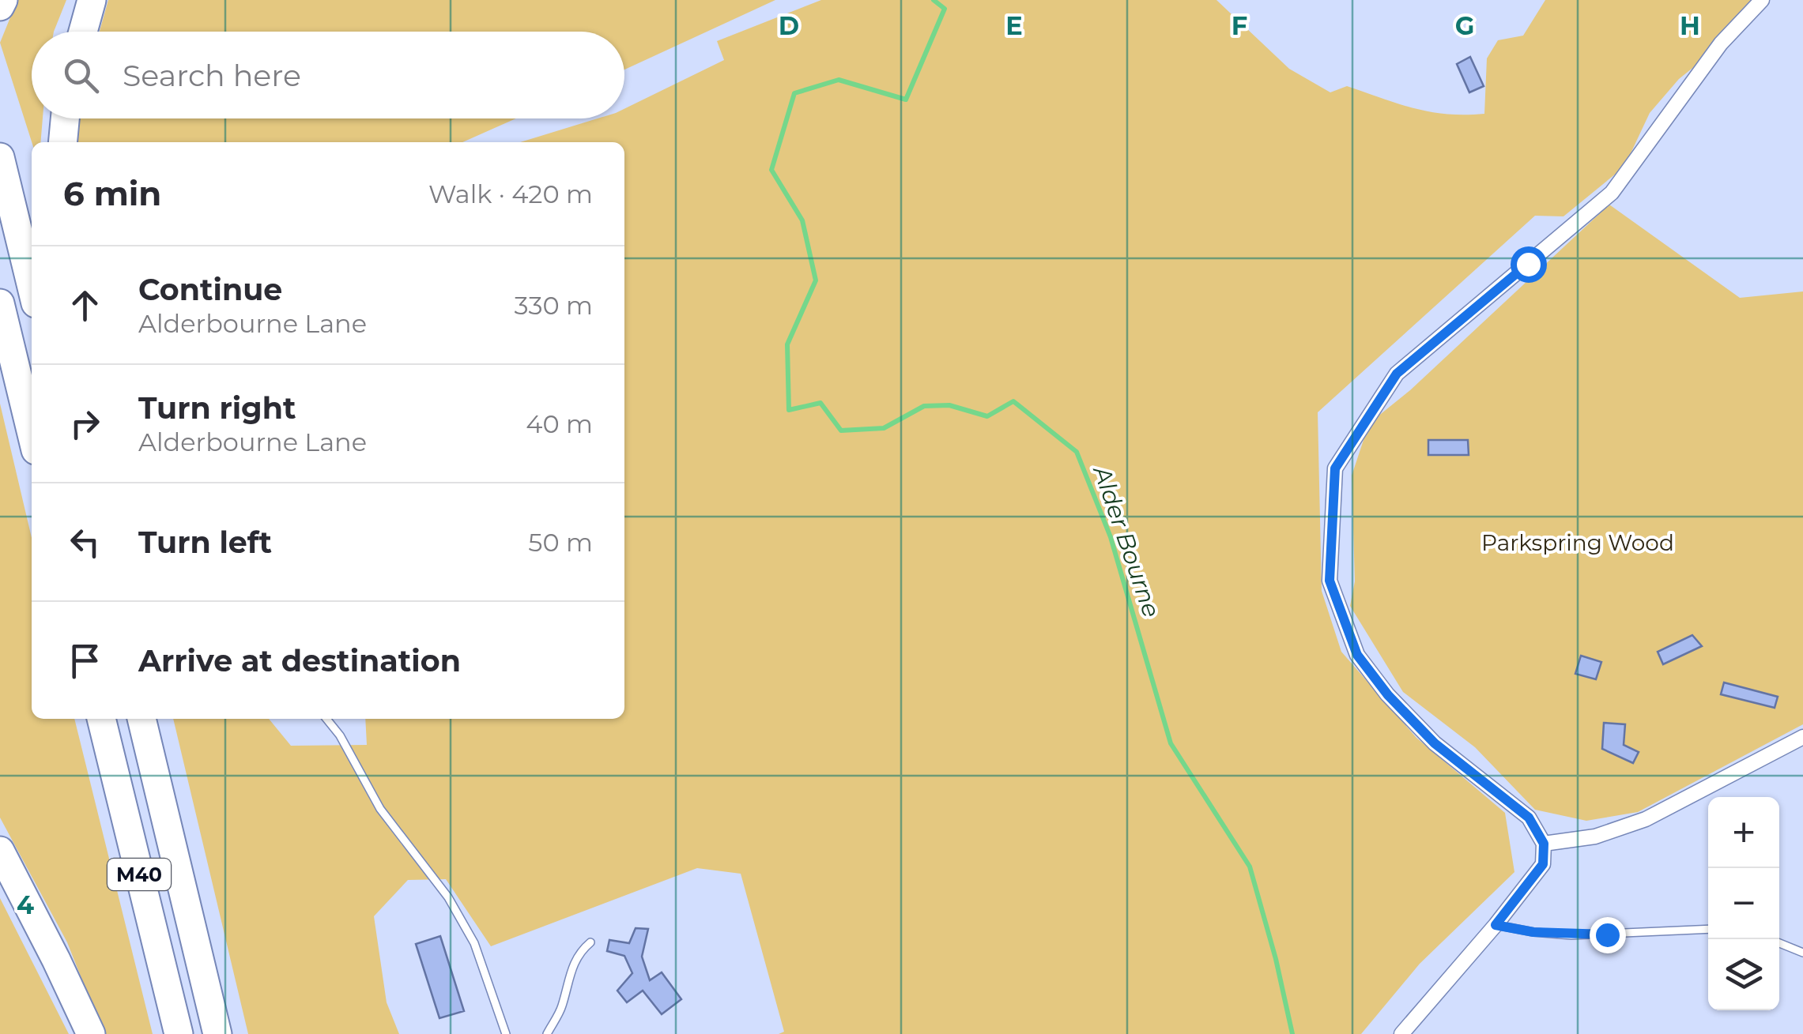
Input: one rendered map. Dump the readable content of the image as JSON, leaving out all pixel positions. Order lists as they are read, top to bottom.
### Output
{
  "streets": {
    "highway": ["M40"]
  },
  "water": ["Alder Bourne"],
  "parks": ["Parkspring Wood"],
  "page": {
    "search": "Search here",
    "heading": ["6 min", "Walk · 420 m"],
    "list": [
      ["Continue", "Alderbourne Lane", "330 m"],
      ["Turn right", "Alderbourne Lane", "40 m"],
      ["Turn left", "50 m"],
      "Arrive at destination"
    ],
    "map_buttons": ["+", "−"]
  },
  "grid": {
    "columns": [
      "D",
      "E",
      "F",
      "G",
      "H"
    ],
    "rows": ["4"]
  }
}
